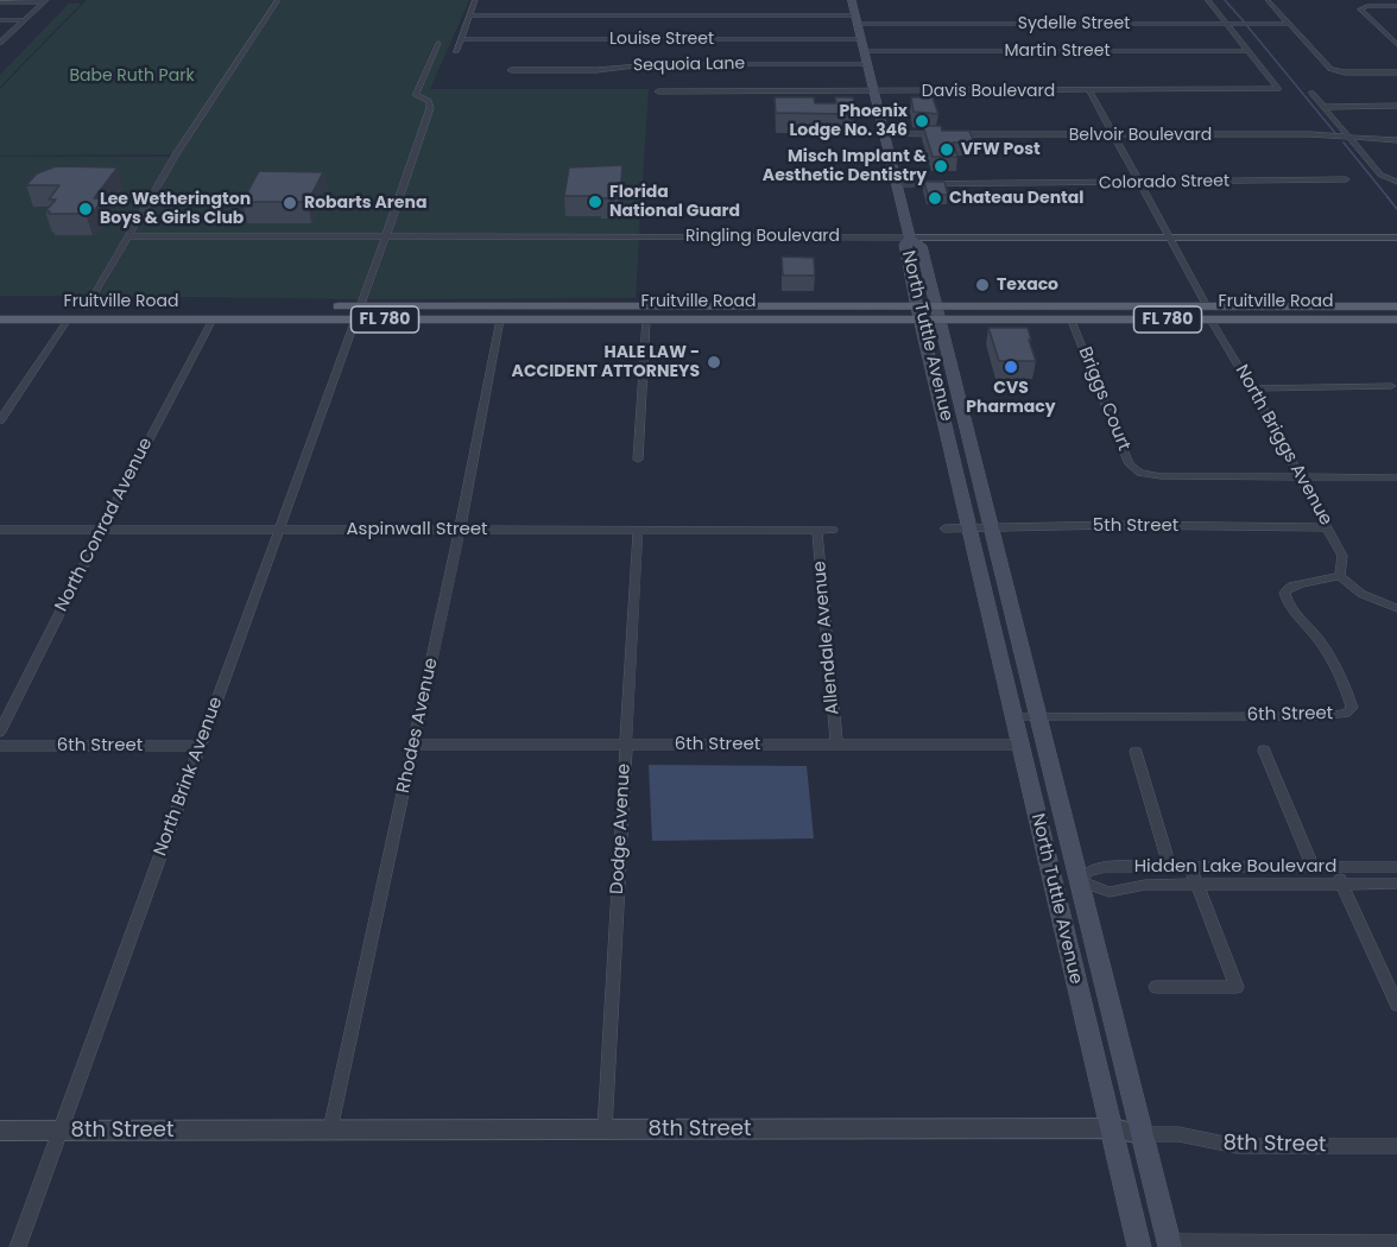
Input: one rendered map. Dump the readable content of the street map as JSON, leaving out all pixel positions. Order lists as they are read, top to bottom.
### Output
{
  "streets": {
    "main road": ["Fruitville Road", "FL 780", "North Tuttle Avenue"],
    "street": [
      "Sydelle Street",
      "Louise Street",
      "Martin Street",
      "Sequoia Lane",
      "Davis Boulevard",
      "Belvoir Boulevard",
      "Colorado Street",
      "Ringling Boulevard",
      "Briggs Court",
      "North Briggs Avenue",
      "North Conrad Avenue",
      "5th Street",
      "Aspinwall Street",
      "Allendale Avenue",
      "6th Street",
      "Rhodes Avenue",
      "North Brink Avenue",
      "Dodge Avenue",
      "Hidden Lake Boulevard",
      "8th Street"
    ]
  },
  "crossings": [
    ["Martin Street", "Davis Boulevard"],
    ["Davis Boulevard", "North Briggs Avenue"],
    ["Belvoir Boulevard", "North Briggs Avenue"],
    ["Colorado Street", "North Briggs Avenue"],
    ["Ringling Boulevard", "North Tuttle Avenue"],
    ["Ringling Boulevard", "North Briggs Avenue"],
    ["Ringling Boulevard", "North Brink Avenue"],
    ["Fruitville Road", "North Tuttle Avenue"],
    ["Fruitville Road", "Briggs Court"],
    ["Fruitville Road", "North Briggs Avenue"],
    ["Fruitville Road", "North Conrad Avenue"],
    ["Fruitville Road", "Rhodes Avenue"],
    ["Fruitville Road", "North Brink Avenue"],
    ["North Tuttle Avenue", "5th Street"],
    ["North Tuttle Avenue", "6th Street"],
    ["North Tuttle Avenue", "Hidden Lake Boulevard"],
    ["North Tuttle Avenue", "8th Street"],
    ["Briggs Court", "North Briggs Avenue"],
    ["North Briggs Avenue", "5th Street"],
    ["North Briggs Avenue", "6th Street"],
    ["North Conrad Avenue", "Aspinwall Street"],
    ["Aspinwall Street", "Allendale Avenue"],
    ["Aspinwall Street", "Rhodes Avenue"],
    ["Aspinwall Street", "North Brink Avenue"],
    ["Aspinwall Street", "Dodge Avenue"],
    ["Allendale Avenue", "6th Street"],
    ["6th Street", "Rhodes Avenue"],
    ["6th Street", "North Brink Avenue"],
    ["6th Street", "Dodge Avenue"],
    ["Rhodes Avenue", "8th Street"],
    ["North Brink Avenue", "8th Street"],
    ["Dodge Avenue", "8th Street"]
  ],
  "parks": ["Babe Ruth Park"],
  "places": [
    "Phoenix Lodge No. 346",
    "VFW Post",
    "Misch Implant & Aesthetic Dentistry",
    "Chateau Dental",
    "Florida National Guard",
    "Robarts Arena",
    "Lee Wetherington Boys & Girls Club",
    "Texaco",
    "HALE LAW - ACCIDENT ATTORNEYS",
    "CVS Pharmacy"
  ]
}
